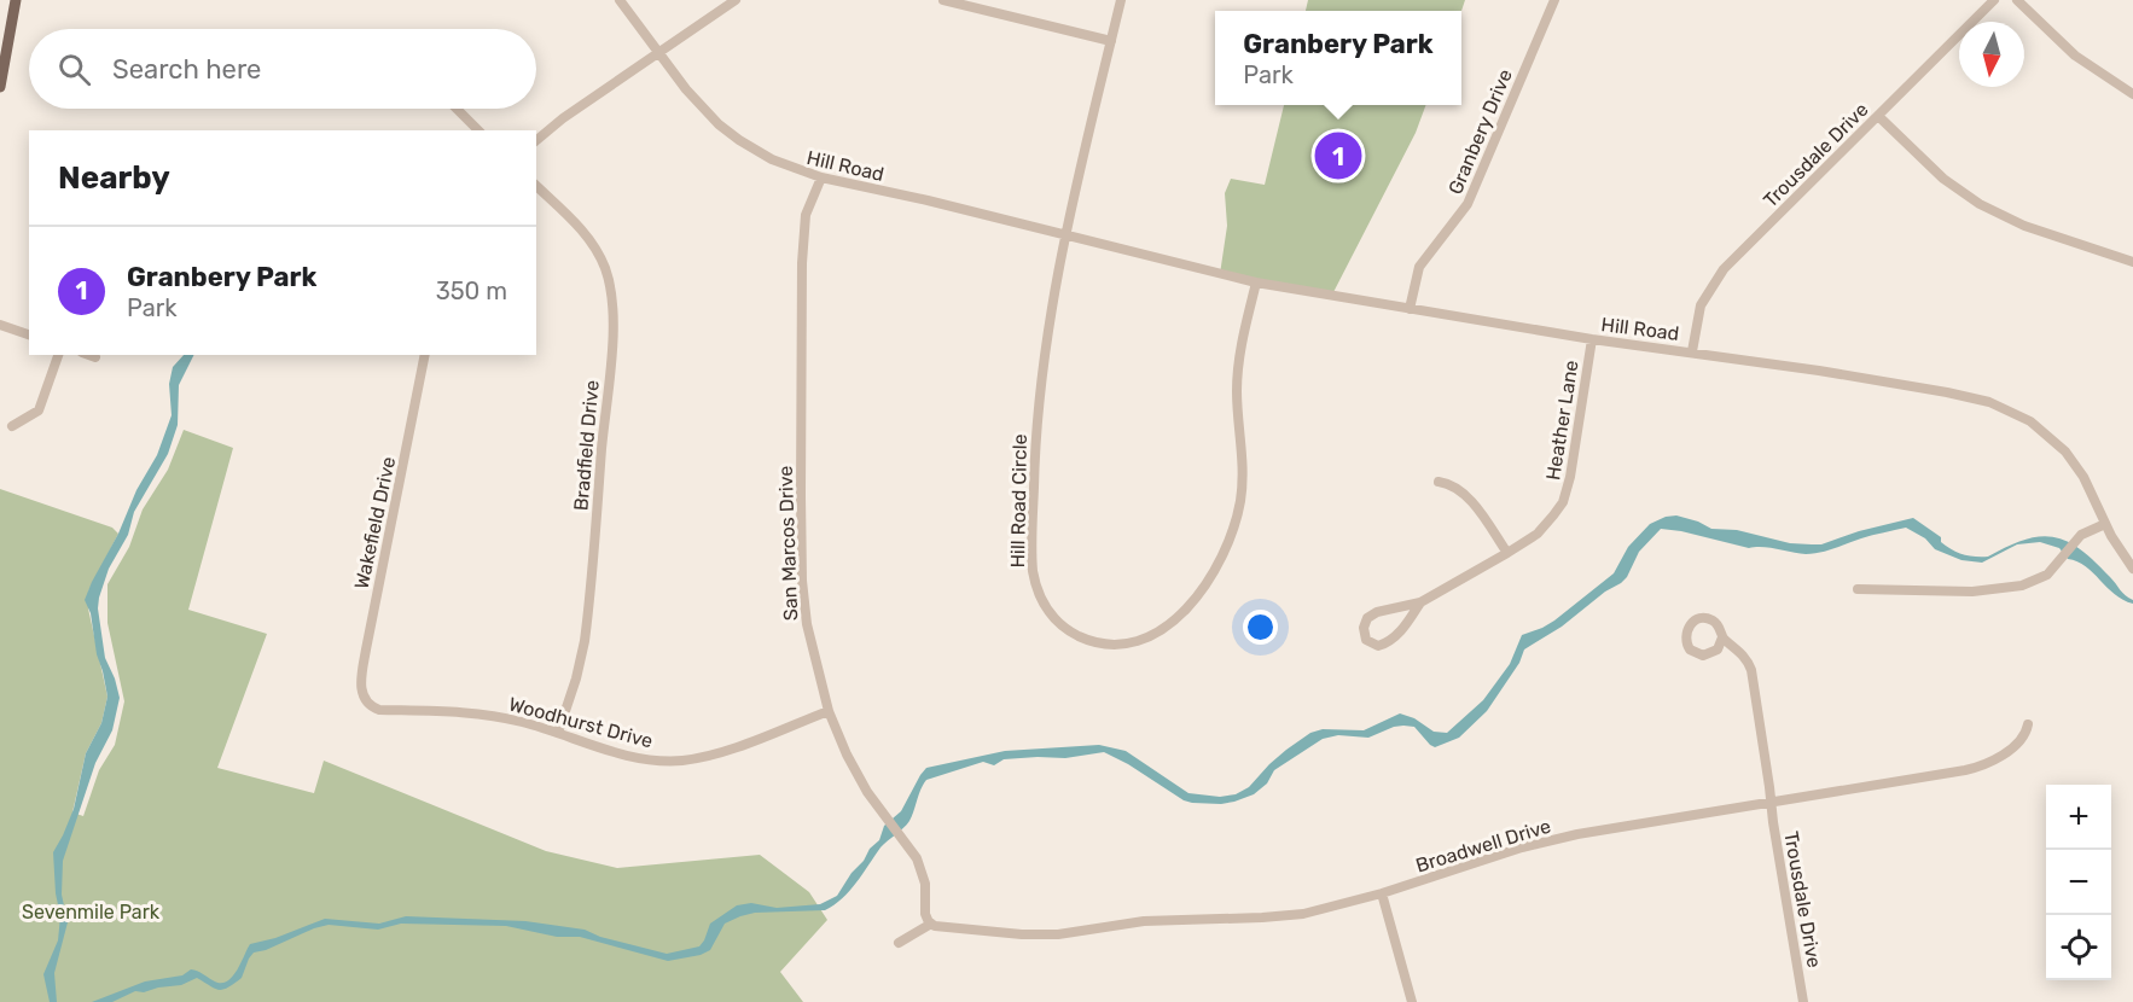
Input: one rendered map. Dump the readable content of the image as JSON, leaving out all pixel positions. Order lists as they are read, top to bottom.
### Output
{
  "streets": {
    "street": [
      "Granbery Drive",
      "Trousdale Drive",
      "Hill Road",
      "Heather Lane",
      "Bradfield Drive",
      "Hill Road Circle",
      "Wakefield Drive",
      "San Marcos Drive",
      "Woodhurst Drive",
      "Broadwell Drive"
    ]
  },
  "crossings": [
    ["Granbery Drive", "Hill Road"],
    ["Trousdale Drive", "Hill Road"],
    ["Trousdale Drive", "Broadwell Drive"],
    ["Hill Road", "Heather Lane"],
    ["Hill Road", "Hill Road Circle"],
    ["Hill Road", "San Marcos Drive"],
    ["Bradfield Drive", "Woodhurst Drive"],
    ["Wakefield Drive", "Woodhurst Drive"],
    ["San Marcos Drive", "Woodhurst Drive"],
    ["San Marcos Drive", "Broadwell Drive"]
  ],
  "parks": ["Sevenmile Park"],
  "north": "bottom",
  "page": {
    "popup": ["Granbery Park", "Park"],
    "search": "Search here",
    "pins": "1",
    "heading": "Nearby",
    "list": [
      {
        "mark": "1",
        "name": "Granbery Park",
        "note": "Park",
        "value": "350 m"
      }
    ],
    "map_buttons": ["+", "−"]
  }
}
